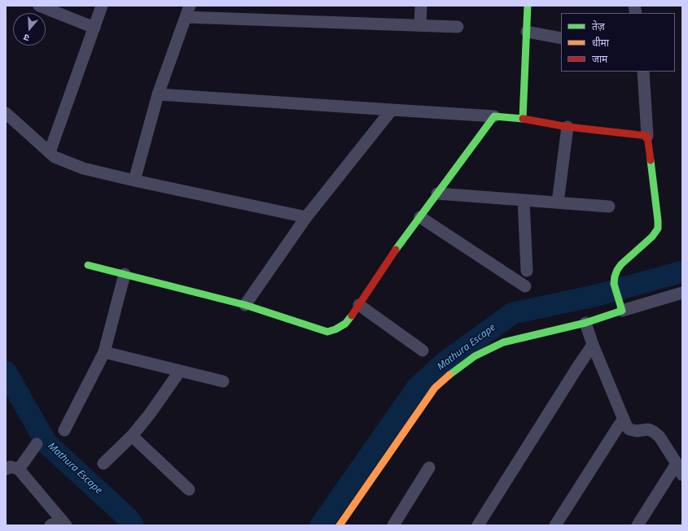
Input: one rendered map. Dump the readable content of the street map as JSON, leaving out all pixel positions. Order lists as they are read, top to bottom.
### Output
{
  "water": ["Mathura Escape"],
  "legend": ["तेज़", "धीमा", "जाम"],
  "north": "bottom"
}
